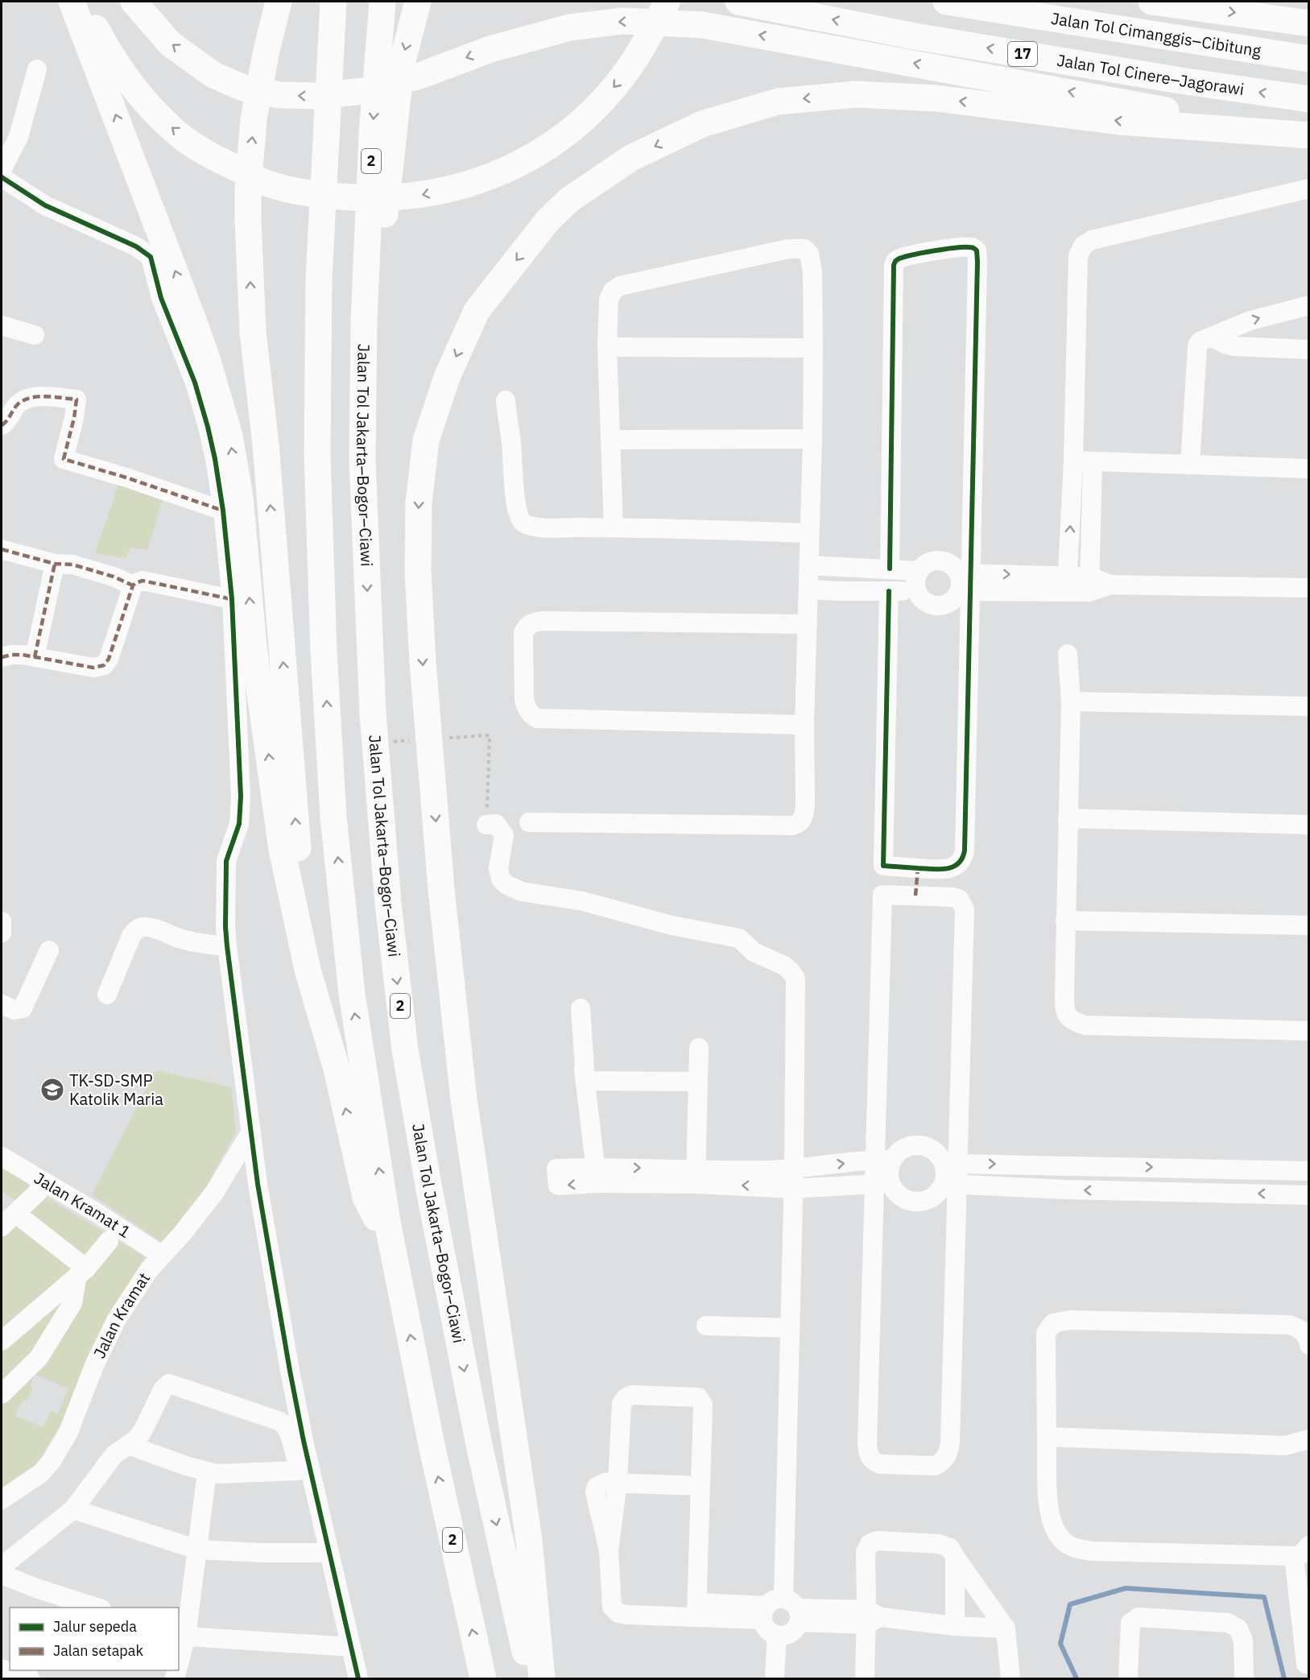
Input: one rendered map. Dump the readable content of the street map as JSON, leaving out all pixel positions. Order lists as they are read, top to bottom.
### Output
{
  "streets": {
    "highway": [
      "Jalan Tol Cimanggis–Cibitung",
      "17",
      "Jalan Tol Cinere–Jagorawi",
      "2",
      "Jalan Tol Jakarta–Bogor–Ciawi"
    ],
    "street": ["Jalan Kramat 1", "Jalan Kramat"]
  },
  "crossings": [
    ["Jalan Kramat 1", "Jalan Kramat"]
  ],
  "places": {
    "school or university": ["TK-SD-SMP Katolik Maria"]
  },
  "legend": ["Jalur sepeda", "Jalan setapak"]
}
